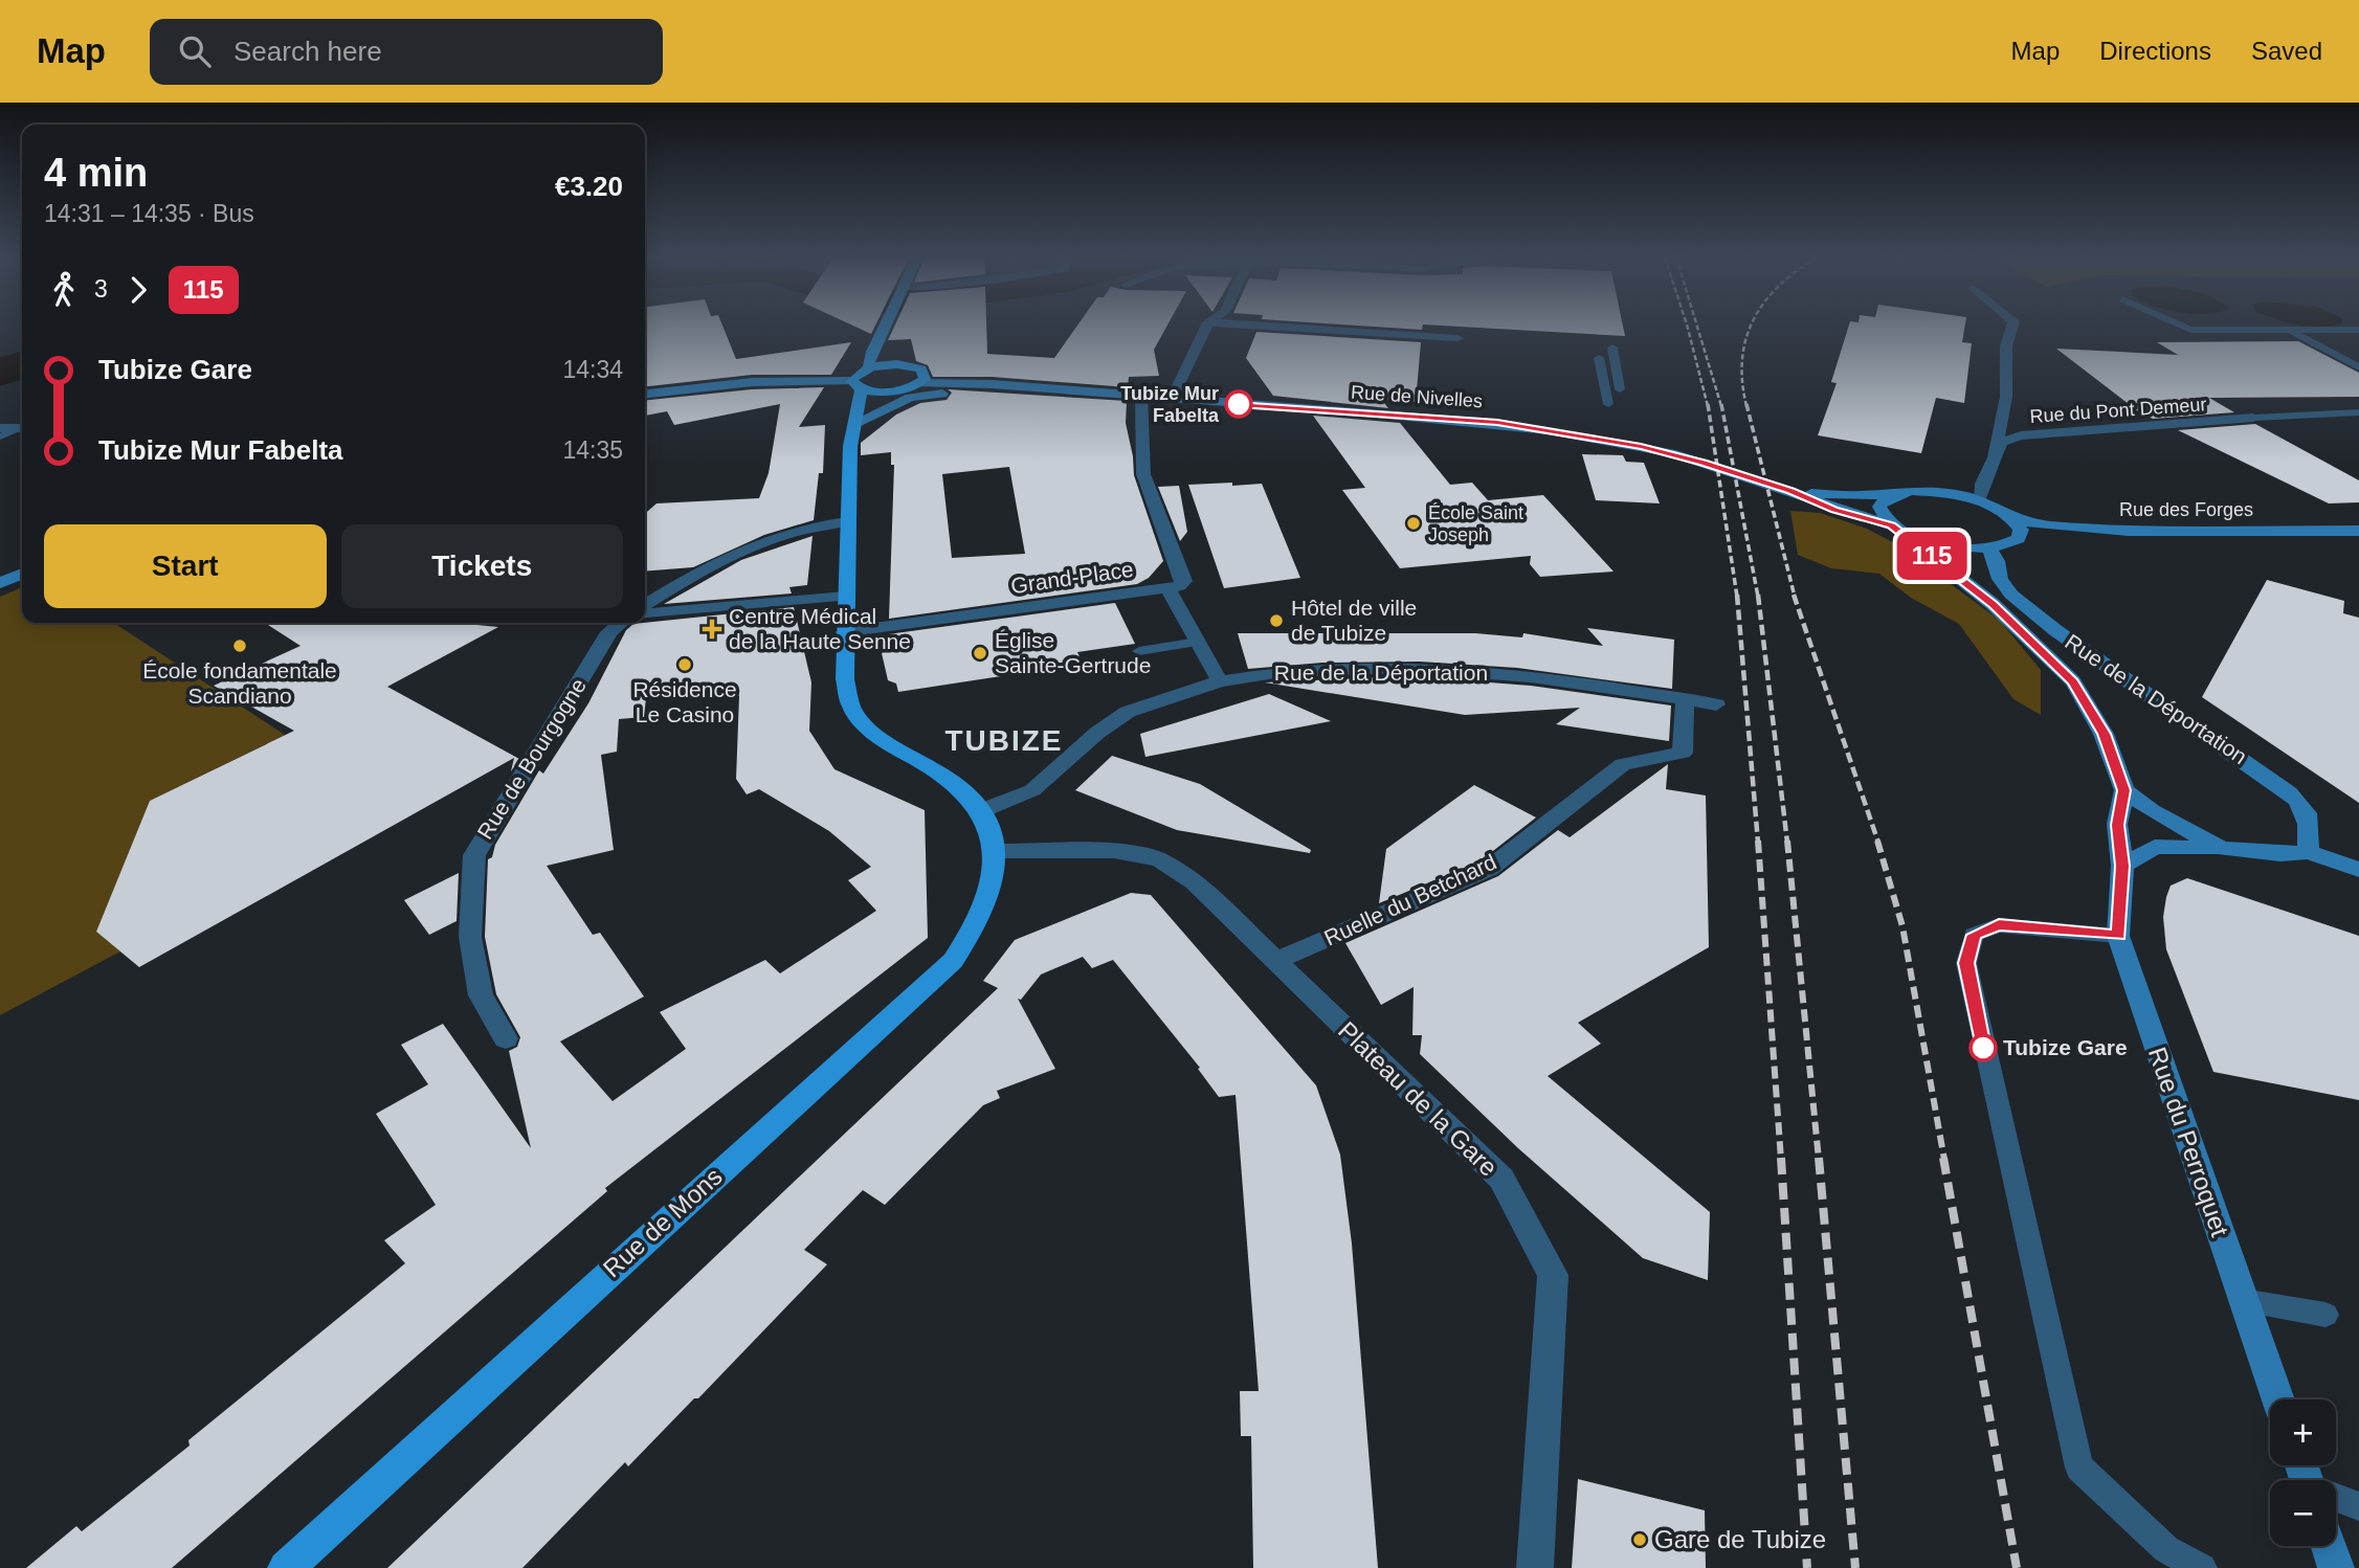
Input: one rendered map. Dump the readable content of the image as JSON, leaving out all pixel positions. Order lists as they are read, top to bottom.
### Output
{
  "streets": {
    "main road": [
      "Rue de Nivelles",
      "Rue des Forges",
      "Rue de la Déportation",
      "Rue du Perroquet",
      "Rue de Mons"
    ],
    "street": [
      "Rue du Pont Demeur",
      "Grand-Place",
      "Rue de Bourgogne",
      "Ruelle du Betchard",
      "Plateau de la Gare"
    ]
  },
  "crossings": [
    ["Rue de Nivelles", "Rue du Pont Demeur"],
    ["Rue de Nivelles", "Rue des Forges"],
    ["Rue de Nivelles", "Rue de la Déportation"],
    ["Rue du Pont Demeur", "Rue des Forges"],
    ["Rue de la Déportation", "Ruelle du Betchard"],
    ["Rue de la Déportation", "Rue du Perroquet"],
    ["Ruelle du Betchard", "Plateau de la Gare"],
    ["Plateau de la Gare", "Rue de Mons"]
  ],
  "districts": ["TUBIZE"],
  "places": {
    "other": [
      "Tubize Mur Fabelta",
      "École Saint Joseph",
      "Hôtel de ville de Tubize",
      "École fondamentale Scandiano",
      "Église Sainte-Gertrude",
      "Résidence Le Casino",
      "Tubize Gare",
      "Gare de Tubize"
    ],
    "health": ["Centre Médical de la Haute Senne"]
  },
  "lines": ["bus line 115"],
  "page": {
    "header": "Map",
    "search": "Search here",
    "nav": ["Map", "Directions", "Saved"],
    "on_map": "115",
    "heading": ["4 min", "14:31 – 14:35 · Bus", "€3.20"],
    "legs": ["3", "115"],
    "list": [
      {
        "name": "Tubize Gare",
        "value": "14:34"
      },
      {
        "name": "Tubize Mur Fabelta",
        "value": "14:35"
      }
    ],
    "buttons": ["Start", "Tickets"],
    "map_buttons": ["+", "−"]
  }
}
